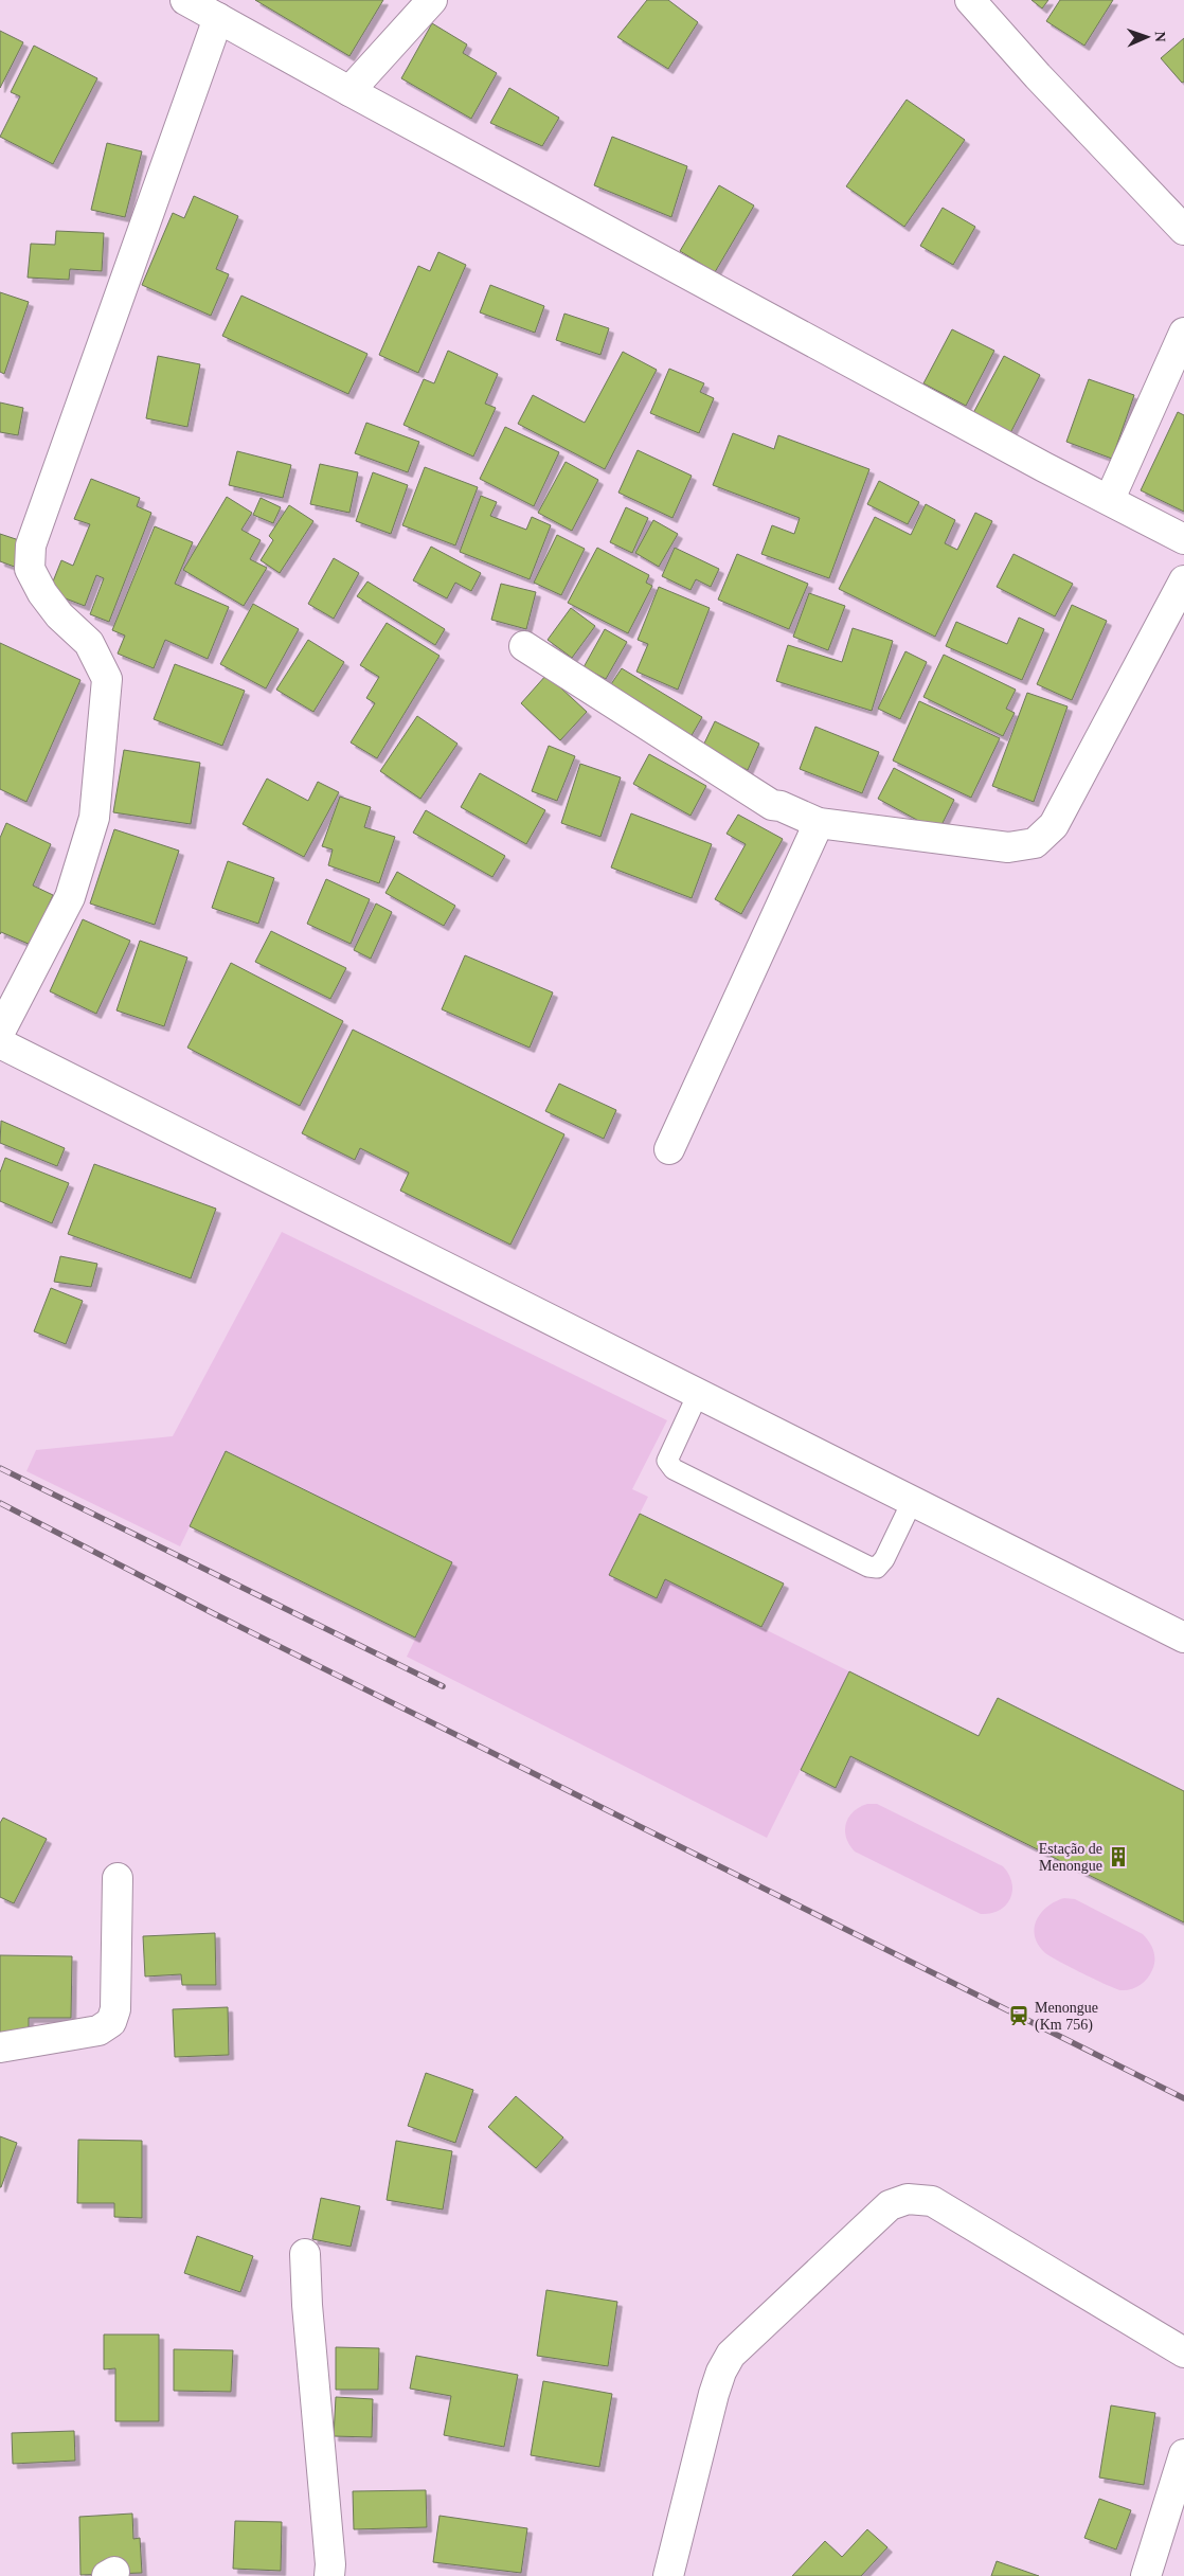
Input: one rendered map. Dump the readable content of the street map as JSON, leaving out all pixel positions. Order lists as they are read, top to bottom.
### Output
{
  "places": {
    "building": ["Estação de Menongue"],
    "station": ["Menongue (Km 756)"]
  },
  "north": "right"
}
